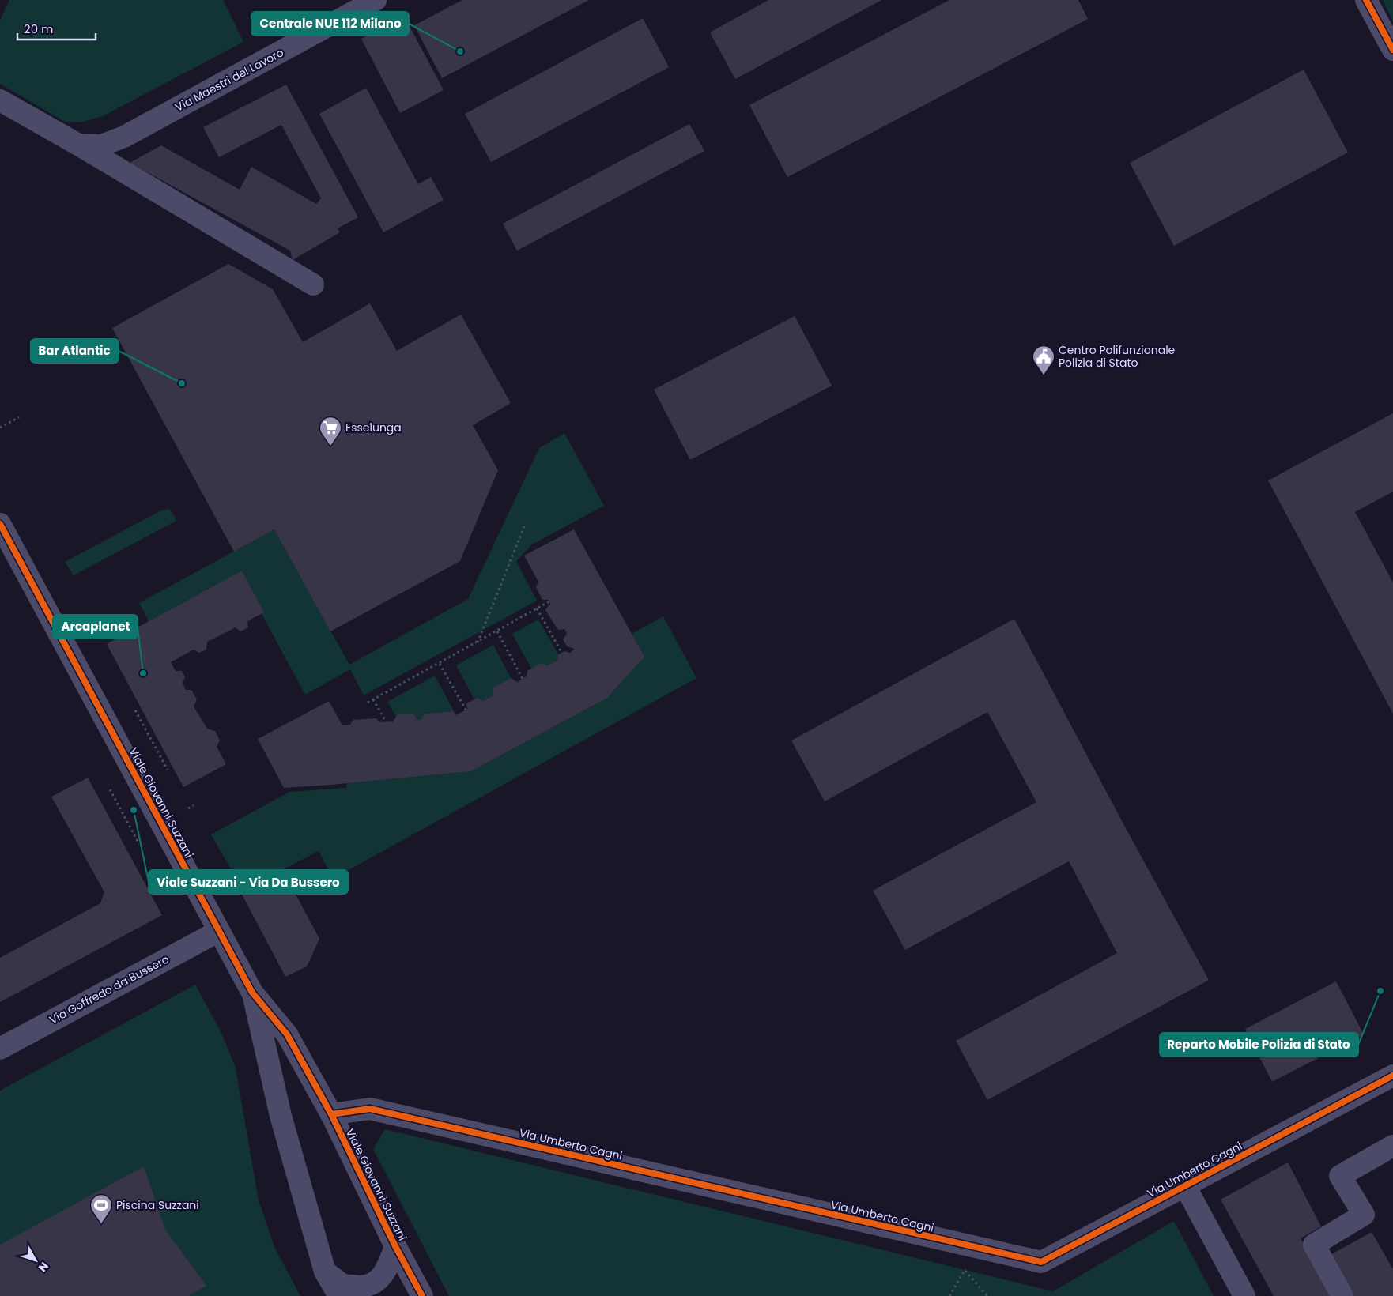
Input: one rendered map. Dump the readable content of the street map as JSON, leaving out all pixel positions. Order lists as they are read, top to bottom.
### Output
{
  "streets": {
    "street": [
      "Via Maestri del Lavoro",
      "Viale Giovanni Suzzani",
      "Via Goffredo da Bussero",
      "Via Umberto Cagni"
    ]
  },
  "crossings": [
    ["Viale Giovanni Suzzani", "Via Goffredo da Bussero"],
    ["Viale Giovanni Suzzani", "Via Umberto Cagni"]
  ],
  "places": {
    "other": [
      "Centrale NUE 112 Milano",
      "Bar Atlantic",
      "Arcaplanet",
      "Viale Suzzani - Via Da Bussero",
      "Reparto Mobile Polizia di Stato"
    ],
    "public building": ["Centro Polifunzionale Polizia di Stato"],
    "supermarket": ["Esselunga"],
    "sports": ["Piscina Suzzani"]
  },
  "scale_bar": "20 m",
  "north": "bottom right"
}
